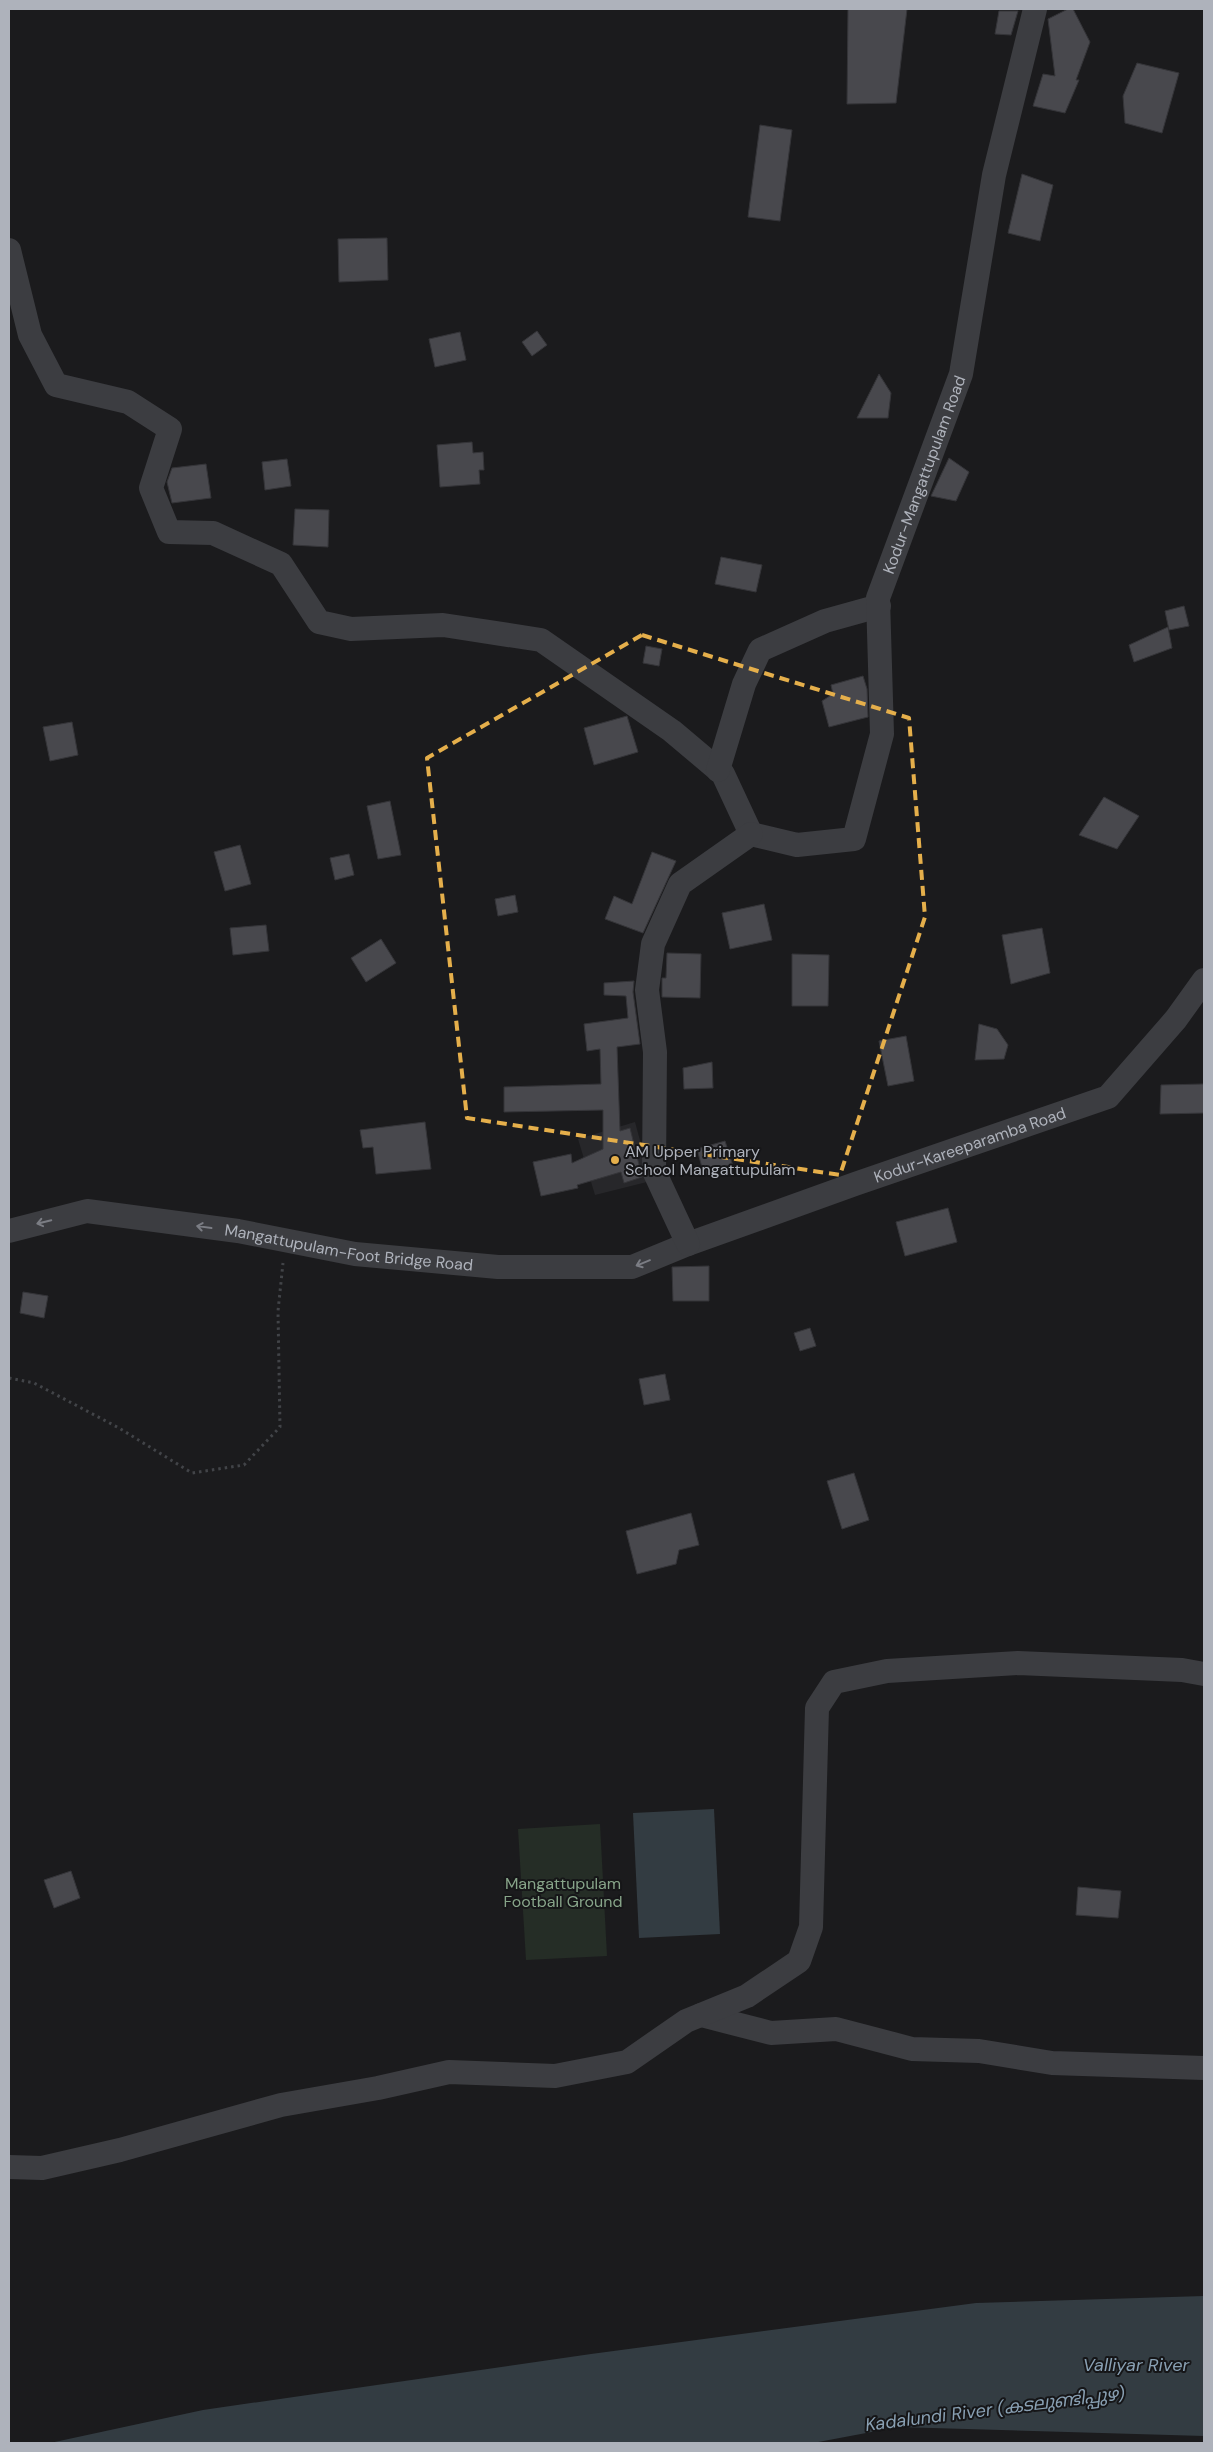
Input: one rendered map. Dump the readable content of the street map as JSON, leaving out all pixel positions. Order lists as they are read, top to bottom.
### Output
{
  "streets": {
    "street": ["Kodur-Mangattupulam Road", "Kodur-Kareeparamba Road", "Mangattupulam-Foot Bridge Road"]
  },
  "crossings": [
    ["Kodur-Kareeparamba Road", "Mangattupulam-Foot Bridge Road"]
  ],
  "one_way": ["Mangattupulam-Foot Bridge Road"],
  "water": ["Valliyar River", "Kadalundi River (കടലുണ്ടിപ്പുഴ)"],
  "parks": ["Mangattupulam Football Ground"],
  "places": ["AM Upper Primary School Mangattupulam"]
}
